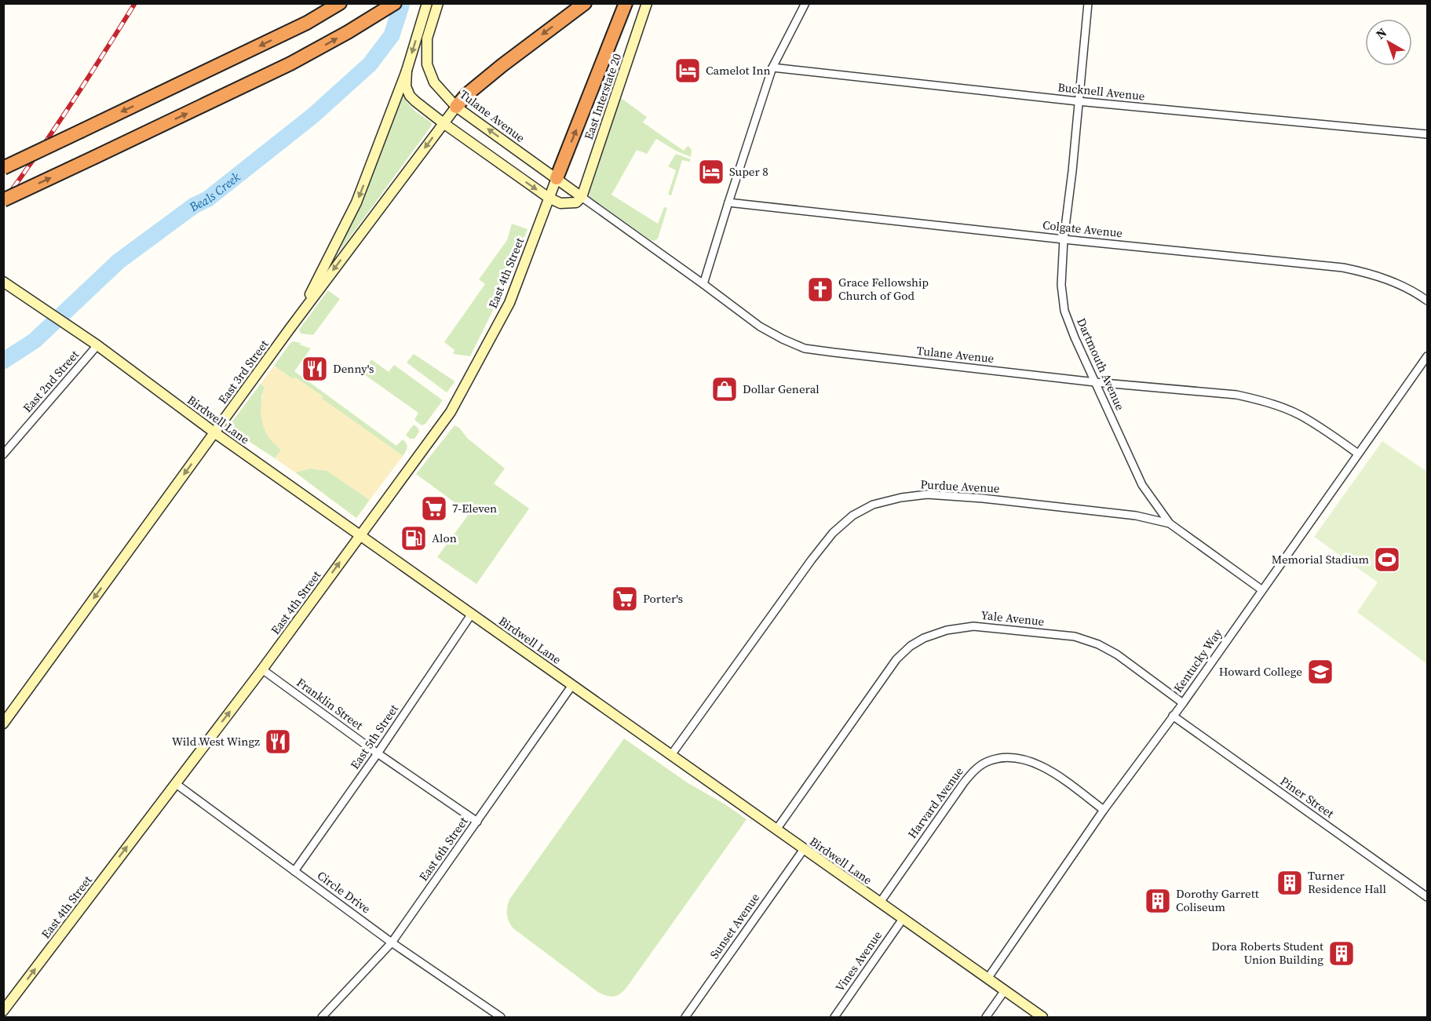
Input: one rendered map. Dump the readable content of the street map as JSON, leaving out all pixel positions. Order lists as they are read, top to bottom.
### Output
{
  "streets": {
    "main road": [
      "East Interstate 20",
      "Tulane Avenue",
      "East 4th Street",
      "East 3rd Street",
      "Birdwell Lane"
    ],
    "street": [
      "Bucknell Avenue",
      "Colgate Avenue",
      "Dartmouth Avenue",
      "East 2nd Street",
      "Purdue Avenue",
      "Yale Avenue",
      "Kentucky Way",
      "Franklin Street",
      "East 5th Street",
      "Piner Street",
      "Harvard Avenue",
      "East 6th Street",
      "Circle Drive",
      "Sunset Avenue",
      "Vines Avenue"
    ]
  },
  "crossings": [
    ["Bucknell Avenue", "Dartmouth Avenue"],
    ["East Interstate 20", "Tulane Avenue"],
    ["Tulane Avenue", "East 4th Street"],
    ["Tulane Avenue", "Dartmouth Avenue"],
    ["Tulane Avenue", "East 3rd Street"],
    ["Tulane Avenue", "Kentucky Way"],
    ["Colgate Avenue", "Dartmouth Avenue"],
    ["East 4th Street", "Birdwell Lane"],
    ["East 4th Street", "Franklin Street"],
    ["East 4th Street", "Circle Drive"],
    ["Dartmouth Avenue", "Purdue Avenue"],
    ["East 3rd Street", "Birdwell Lane"],
    ["East 2nd Street", "Birdwell Lane"],
    ["Birdwell Lane", "Purdue Avenue"],
    ["Birdwell Lane", "Yale Avenue"],
    ["Birdwell Lane", "Kentucky Way"],
    ["Birdwell Lane", "East 5th Street"],
    ["Birdwell Lane", "Harvard Avenue"],
    ["Birdwell Lane", "East 6th Street"],
    ["Birdwell Lane", "Sunset Avenue"],
    ["Birdwell Lane", "Vines Avenue"],
    ["Purdue Avenue", "Kentucky Way"],
    ["Yale Avenue", "Kentucky Way"],
    ["Kentucky Way", "Piner Street"],
    ["Kentucky Way", "Harvard Avenue"],
    ["Franklin Street", "East 5th Street"],
    ["Franklin Street", "East 6th Street"],
    ["East 5th Street", "Circle Drive"],
    ["East 6th Street", "Circle Drive"]
  ],
  "one_way": ["East 4th Street"],
  "water": ["Beals Creek"],
  "places": {
    "hotel": ["Camelot Inn", "Super 8"],
    "church": ["Grace Fellowship Church of God"],
    "restaurant": ["Denny's", "Wild West Wingz"],
    "shop": ["Dollar General"],
    "supermarket": ["7-Eleven", "Porter's"],
    "fuel station": ["Alon"],
    "sports": ["Memorial Stadium"],
    "school or university": ["Howard College"],
    "building": ["Turner Residence Hall", "Dorothy Garrett Coliseum", "Dora Roberts Student Union Building"]
  },
  "north": "top left"
}
